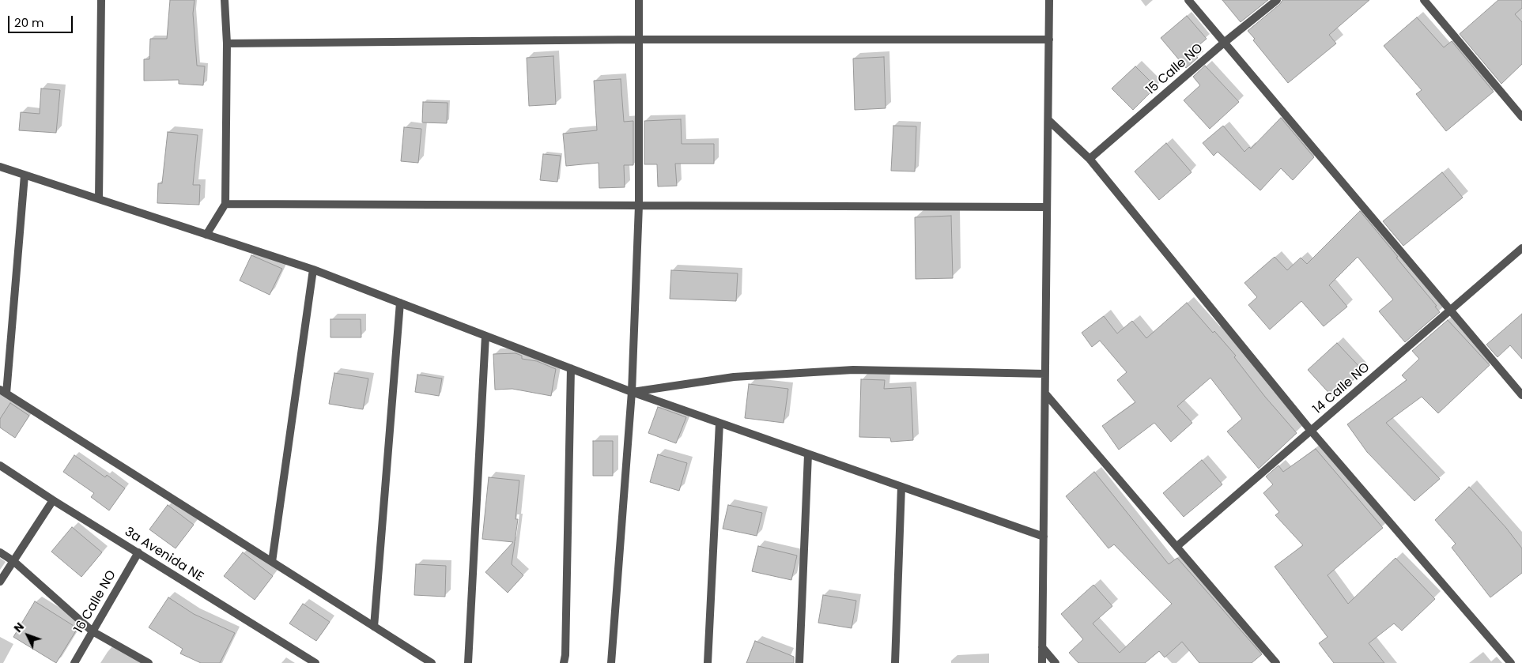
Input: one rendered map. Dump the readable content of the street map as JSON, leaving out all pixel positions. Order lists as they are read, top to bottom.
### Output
{
  "streets": {
    "street": [
      "15 Calle NO",
      "14 Calle NO",
      "3a Avenida NE",
      "16 Calle NO"
    ]
  },
  "crossings": [
    ["3a Avenida NE", "16 Calle NO"]
  ],
  "scale_bar": "20 m",
  "north": "top left"
}
